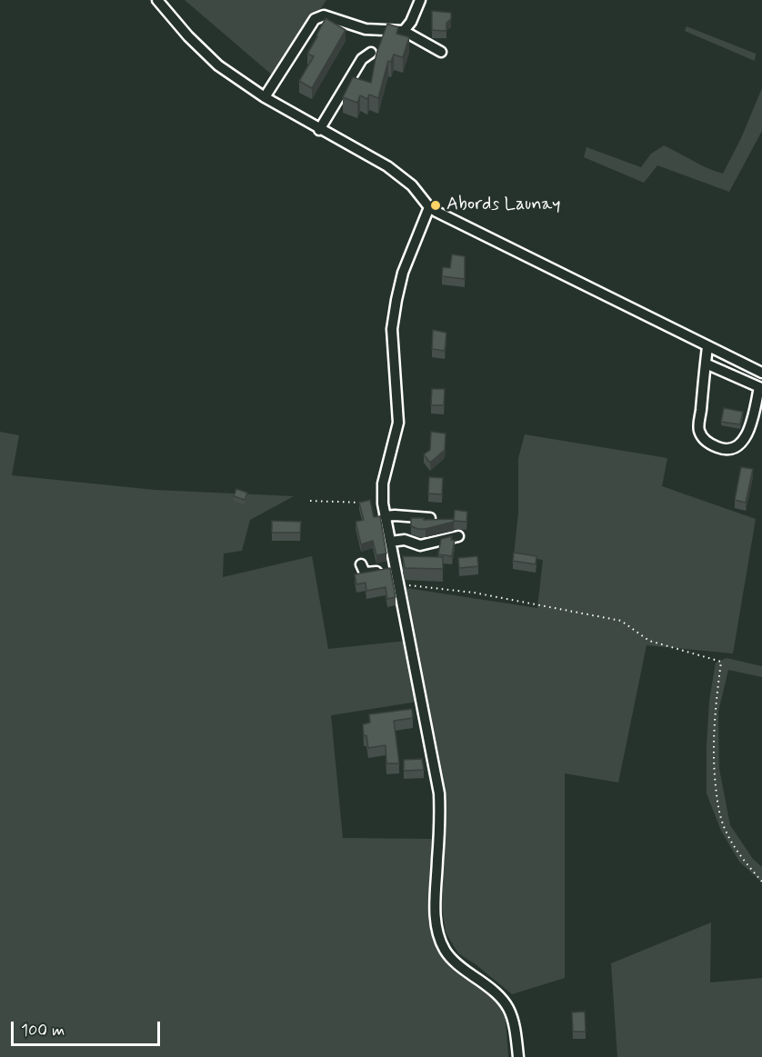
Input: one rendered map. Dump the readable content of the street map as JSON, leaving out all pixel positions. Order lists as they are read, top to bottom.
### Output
{
  "places": ["Abords Launay"],
  "scale_bar": "100 m"
}
